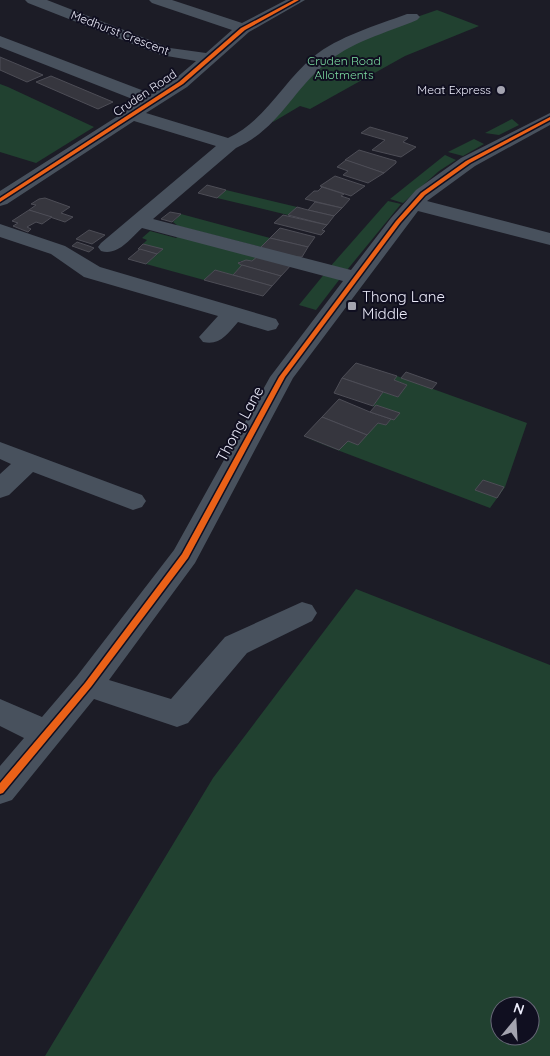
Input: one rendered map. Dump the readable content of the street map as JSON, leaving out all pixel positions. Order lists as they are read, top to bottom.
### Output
{
  "streets": {
    "street": ["Medhurst Crescent", "Cruden Road", "Thong Lane"]
  },
  "crossings": [
    ["Medhurst Crescent", "Cruden Road"]
  ],
  "parks": ["Cruden Road Allotments"],
  "places": {
    "other": ["Meat Express"],
    "transit": ["Thong Lane Middle"]
  },
  "north": "top"
}
